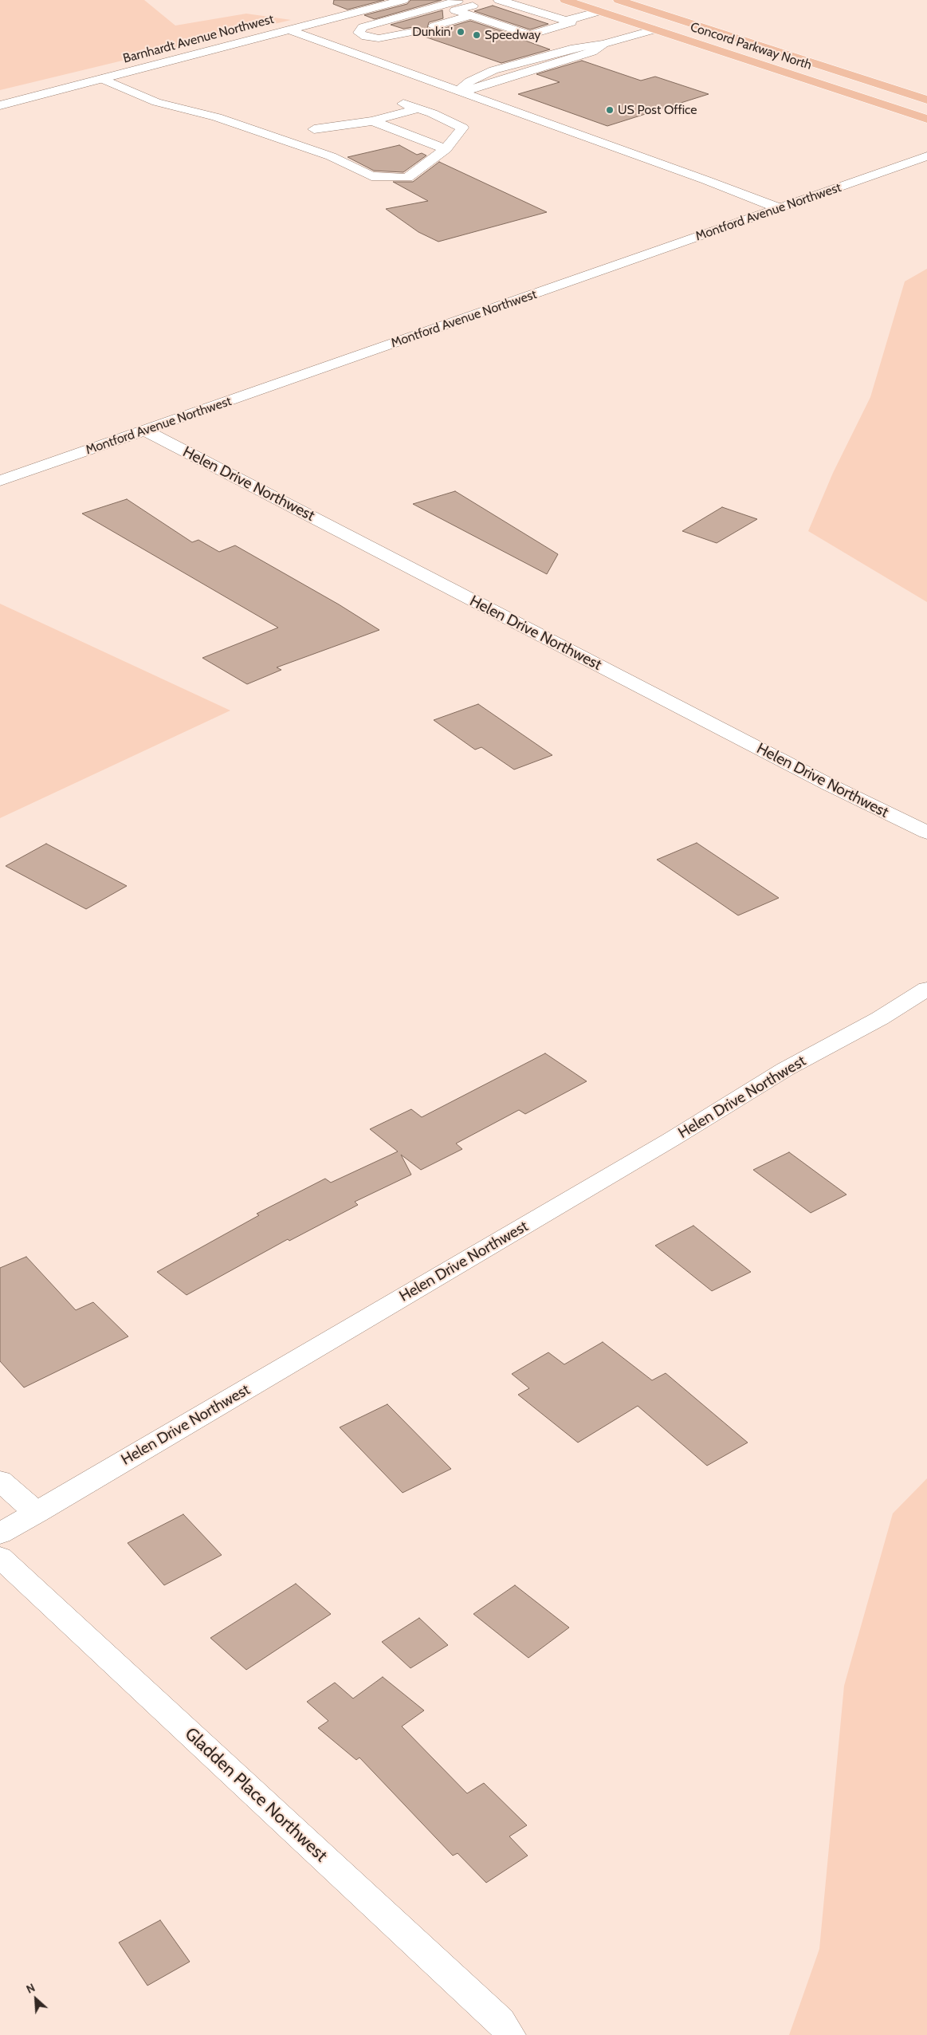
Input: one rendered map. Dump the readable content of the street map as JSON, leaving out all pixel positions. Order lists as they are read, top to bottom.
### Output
{
  "streets": {
    "highway": ["Concord Parkway North"],
    "street": [
      "Barnhardt Avenue Northwest",
      "Montford Avenue Northwest",
      "Helen Drive Northwest",
      "Gladden Place Northwest"
    ]
  },
  "crossings": [
    ["Montford Avenue Northwest", "Helen Drive Northwest"]
  ],
  "places": ["Dunkin'", "Speedway", "US Post Office"],
  "north": "top left"
}
